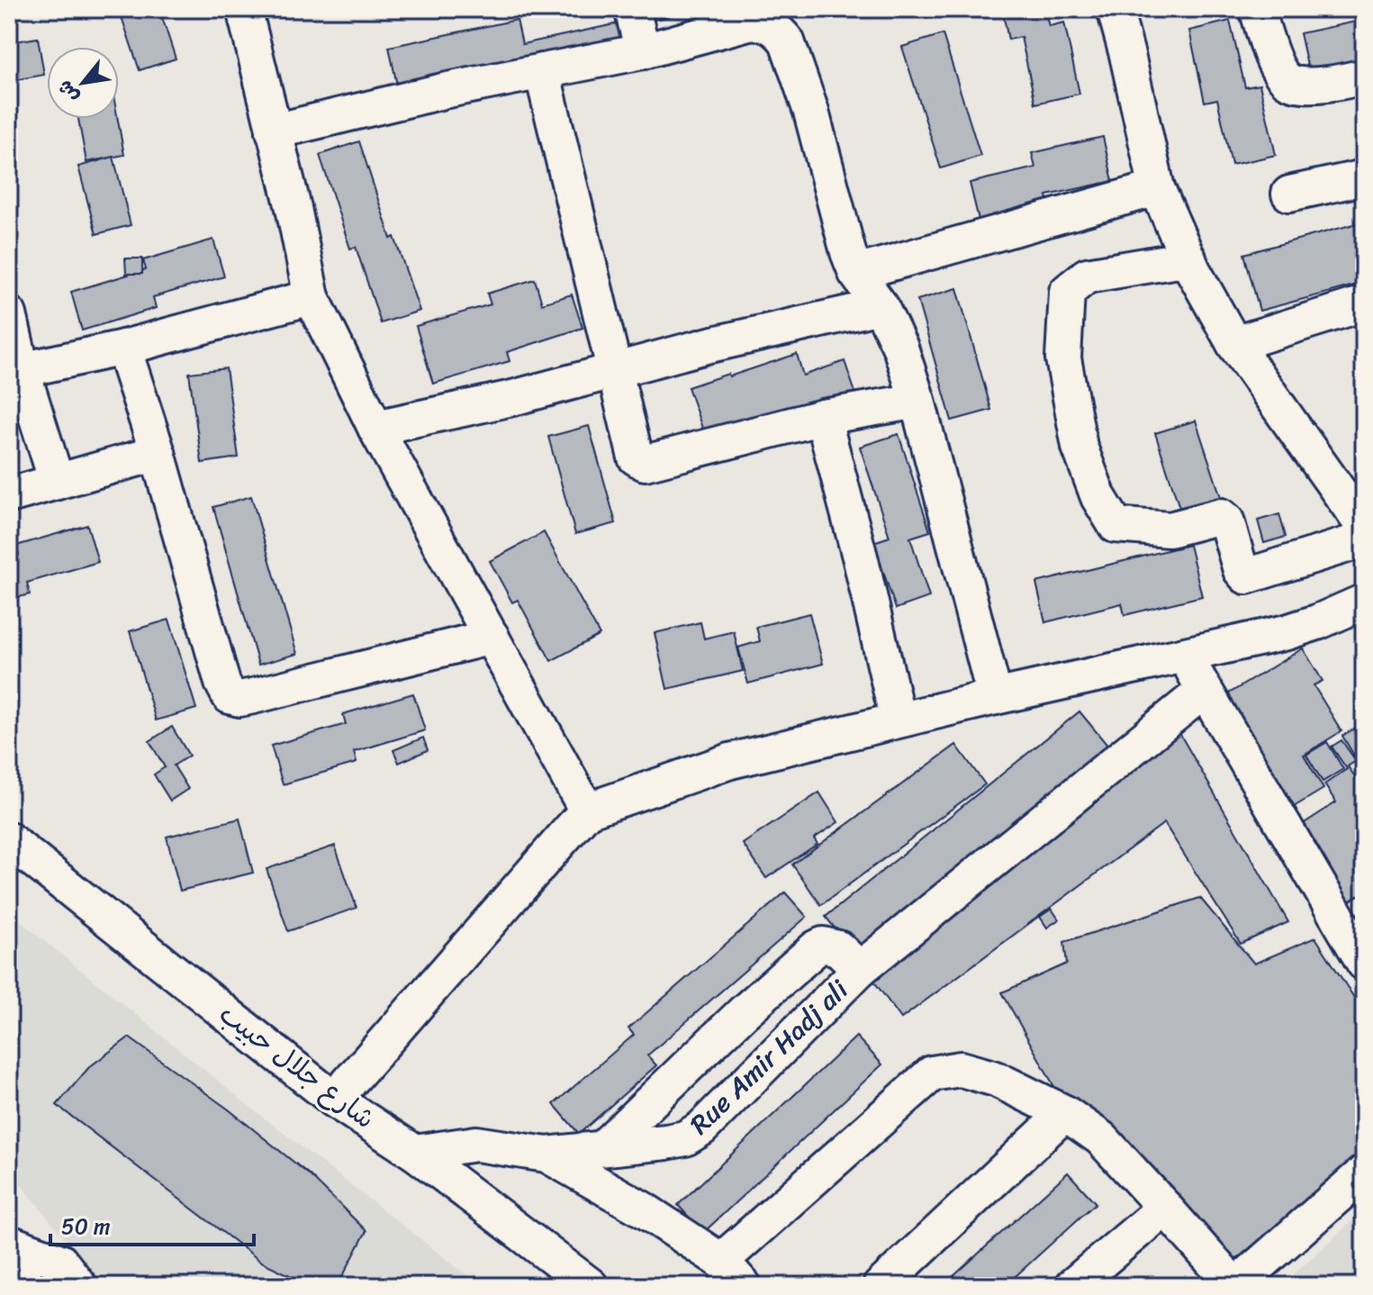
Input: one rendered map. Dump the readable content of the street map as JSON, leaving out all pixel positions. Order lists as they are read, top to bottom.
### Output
{
  "streets": {
    "street": ["Rue Amir Hadj ali", "شارع جلال حبيب"]
  },
  "scale_bar": "50 m",
  "north": "bottom left"
}
